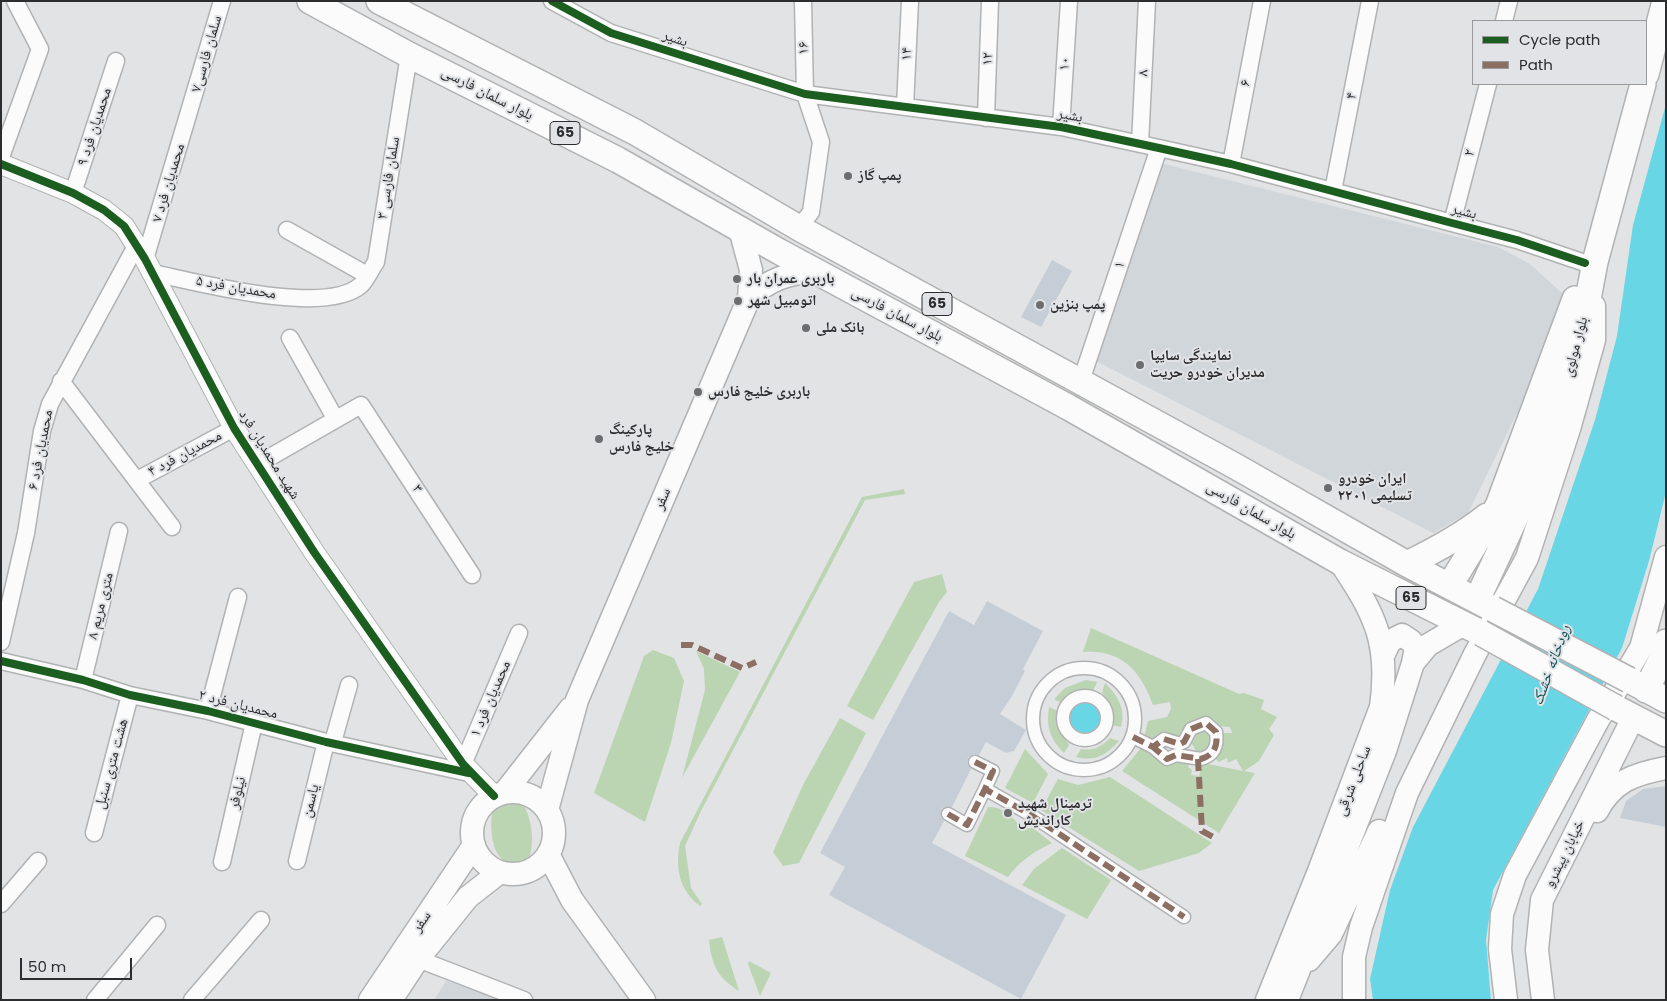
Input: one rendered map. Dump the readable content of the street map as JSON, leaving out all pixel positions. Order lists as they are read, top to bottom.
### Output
{
  "streets": {
    "main road": [
      "بلوار سلمان فارسی",
      "65",
      "بلوار مولوی",
      "سفر",
      "ساحلی شرقی",
      "خیابان پیشرو"
    ],
    "street": [
      "بشیر",
      "۱۶",
      "سلمان فارسی۷",
      "۱۴",
      "۱۲",
      "۱۰",
      "۸",
      "۶",
      "۴",
      "۹ محمدیان فرد",
      "۲",
      "۳ سلمان فارسی",
      "۷ محمدیان فرد",
      "۱",
      "۵ محمدیان فرد",
      "۶ محمدیان فرد",
      "۴ محمدیان فرد",
      "شهید محمدیان فرد",
      "۳",
      "۸ متری مریم",
      "۱ محمدیان فرد",
      "۲ محمدیان فرد",
      "هشت متری سنبل",
      "نیلوفر",
      "یاسمن"
    ]
  },
  "crossings": [
    ["بشیر", "۱۶"],
    ["بشیر", "۱۴"],
    ["بشیر", "۱۲"],
    ["بشیر", "۱۰"],
    ["بشیر", "۸"],
    ["بشیر", "۶"],
    ["بشیر", "۴"],
    ["بشیر", "۲"],
    ["بشیر", "۱"],
    ["بشیر", "بلوار مولوی"],
    ["۱۶", "بلوار سلمان فارسی"],
    ["سلمان فارسی۷", "۷ محمدیان فرد"],
    ["بلوار سلمان فارسی", "65"],
    ["بلوار سلمان فارسی", "۳ سلمان فارسی"],
    ["بلوار سلمان فارسی", "۱"],
    ["بلوار سلمان فارسی", "بلوار مولوی"],
    ["بلوار سلمان فارسی", "سفر"],
    ["بلوار سلمان فارسی", "ساحلی شرقی"],
    ["۹ محمدیان فرد", "شهید محمدیان فرد"],
    ["65", "بلوار مولوی"],
    ["65", "ساحلی شرقی"],
    ["65", "خیابان پیشرو"],
    ["۳ سلمان فارسی", "۵ محمدیان فرد"],
    ["۷ محمدیان فرد", "۵ محمدیان فرد"],
    ["۷ محمدیان فرد", "۶ محمدیان فرد"],
    ["۷ محمدیان فرد", "شهید محمدیان فرد"],
    ["۵ محمدیان فرد", "۶ محمدیان فرد"],
    ["۵ محمدیان فرد", "شهید محمدیان فرد"],
    ["۶ محمدیان فرد", "شهید محمدیان فرد"],
    ["۴ محمدیان فرد", "شهید محمدیان فرد"],
    ["شهید محمدیان فرد", "سفر"],
    ["شهید محمدیان فرد", "۱ محمدیان فرد"],
    ["شهید محمدیان فرد", "۲ محمدیان فرد"],
    ["۸ متری مریم", "۲ محمدیان فرد"],
    ["۱ محمدیان فرد", "۲ محمدیان فرد"],
    ["۲ محمدیان فرد", "هشت متری سنبل"],
    ["۲ محمدیان فرد", "نیلوفر"],
    ["۲ محمدیان فرد", "یاسمن"]
  ],
  "water": ["رودخانه خشک"],
  "places": [
    "پمپ گاز",
    "باربری عمران بار",
    "اتومبیل شهر",
    "پمپ بنزین",
    "بانک ملی",
    "نمایندگی سایپا مدیران خودرو حریت",
    "باربری خلیج فارس",
    "پارکینگ خلیج فارس",
    "ایران خودرو تسلیمی ۲۲۰۱",
    "ترمینال شهید کاراندیش"
  ],
  "legend": ["Cycle path", "Path"],
  "scale_bar": "50 m"
}
